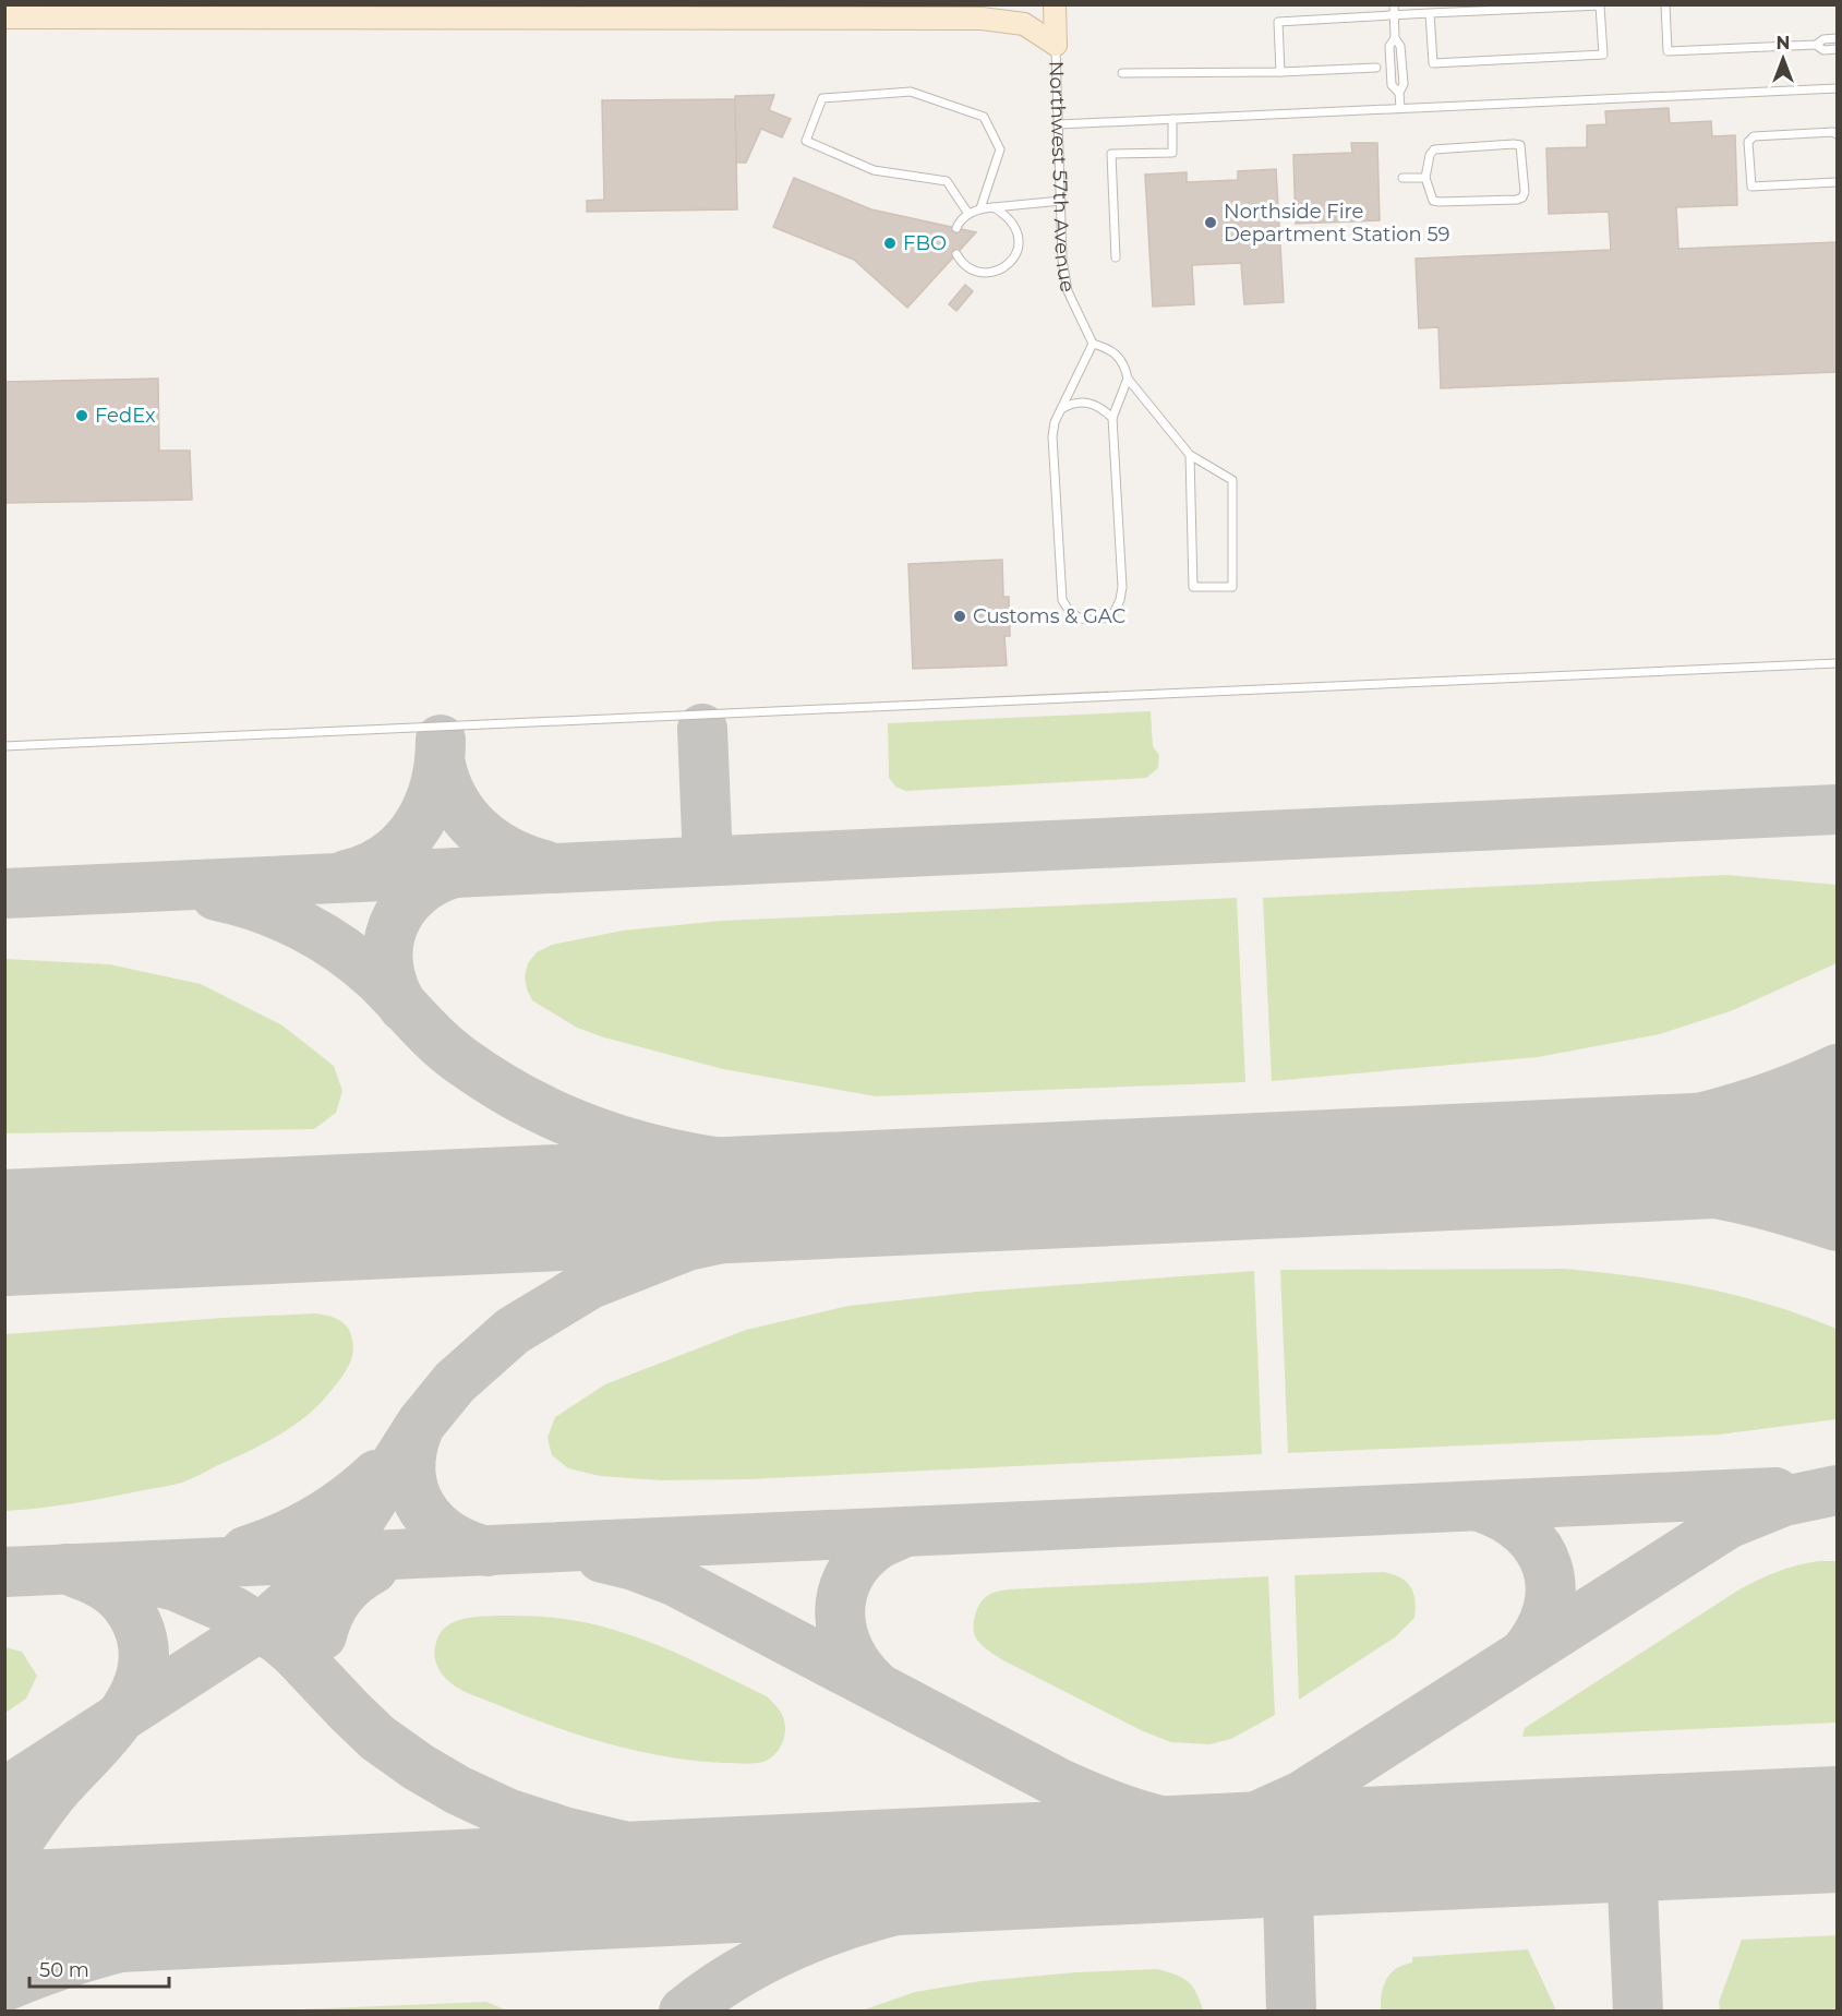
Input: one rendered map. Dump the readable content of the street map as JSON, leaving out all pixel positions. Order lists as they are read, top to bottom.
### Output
{
  "streets": {
    "street": ["Northwest 57th Avenue"]
  },
  "places": [
    "Northside Fire Department Station 59",
    "FBO",
    "FedEx",
    "Customs & GAC"
  ],
  "scale_bar": "50 m",
  "north": "top"
}
